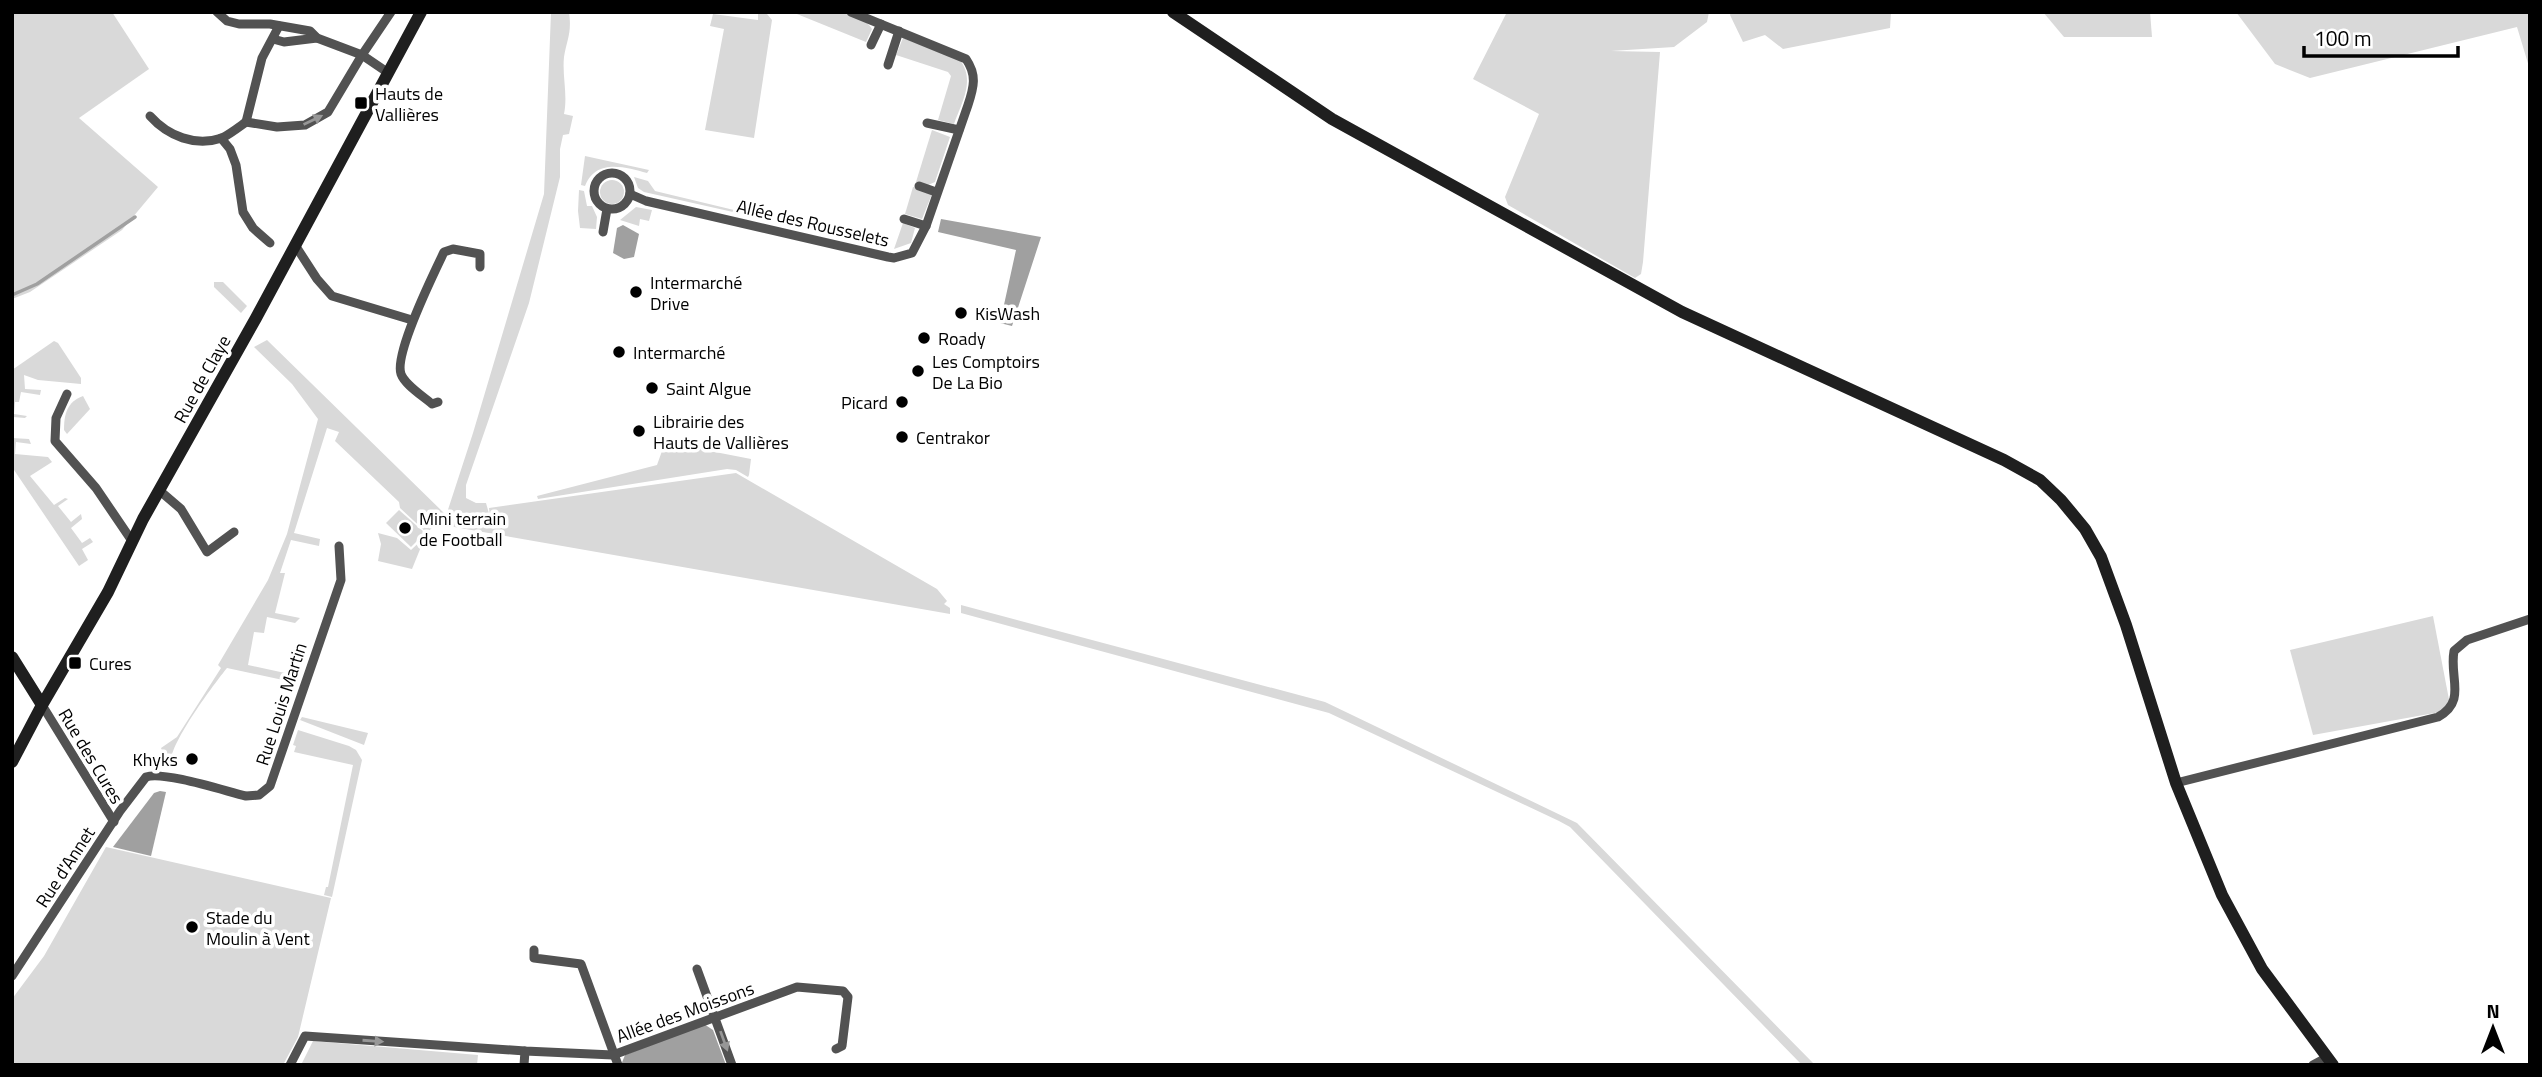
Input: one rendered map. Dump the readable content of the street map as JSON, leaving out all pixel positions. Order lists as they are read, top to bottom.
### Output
{
  "streets": {
    "street": [
      "Allée des Rousselets",
      "Rue de Claye",
      "Rue Louis Martin",
      "Rue des Cures",
      "Rue d'Annet",
      "Allée des Moissons"
    ]
  },
  "crossings": [
    ["Rue de Claye", "Rue des Cures"],
    ["Rue Louis Martin", "Rue d'Annet"],
    ["Rue des Cures", "Rue d'Annet"]
  ],
  "one_way": ["Allée des Moissons"],
  "places": {
    "transit": ["Hauts de Vallières", "Cures"],
    "other": [
      "Intermarché Drive",
      "KisWash",
      "Roady",
      "Intermarché",
      "Les Comptoirs De La Bio",
      "Saint Algue",
      "Picard",
      "Librairie des Hauts de Vallières",
      "Centrakor",
      "Mini terrain de Football",
      "Khyks",
      "Stade du Moulin à Vent"
    ]
  },
  "scale_bar": "100 m",
  "north": "top"
}
